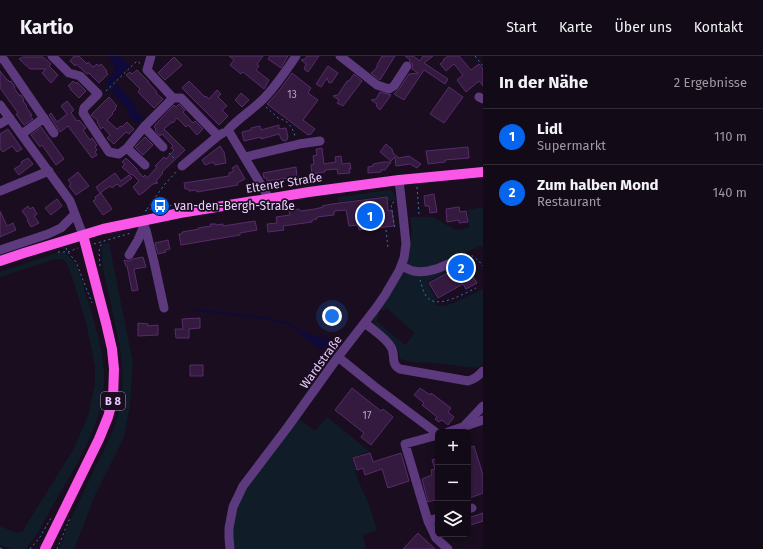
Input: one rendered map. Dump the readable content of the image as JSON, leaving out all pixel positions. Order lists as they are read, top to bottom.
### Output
{
  "streets": {
    "main road": ["Eltener Straße", "B 8"],
    "street": ["Wardstraße"]
  },
  "crossings": [
    ["Eltener Straße", "Wardstraße"],
    ["Eltener Straße", "B 8"]
  ],
  "places": {
    "bus stop": ["van-den-Bergh-Straße"]
  },
  "house_numbers": ["13", "17"],
  "page": {
    "header": "Kartio",
    "nav": [
      "Start",
      "Karte",
      "Über uns",
      "Kontakt"
    ],
    "heading": ["In der Nähe", "2 Ergebnisse"],
    "list": [
      {
        "mark": "1",
        "name": "Lidl",
        "note": "Supermarkt",
        "value": "110 m"
      },
      {
        "mark": "2",
        "name": "Zum halben Mond",
        "note": "Restaurant",
        "value": "140 m"
      }
    ],
    "pins": ["1", "2"],
    "map_buttons": ["+", "−"]
  }
}
